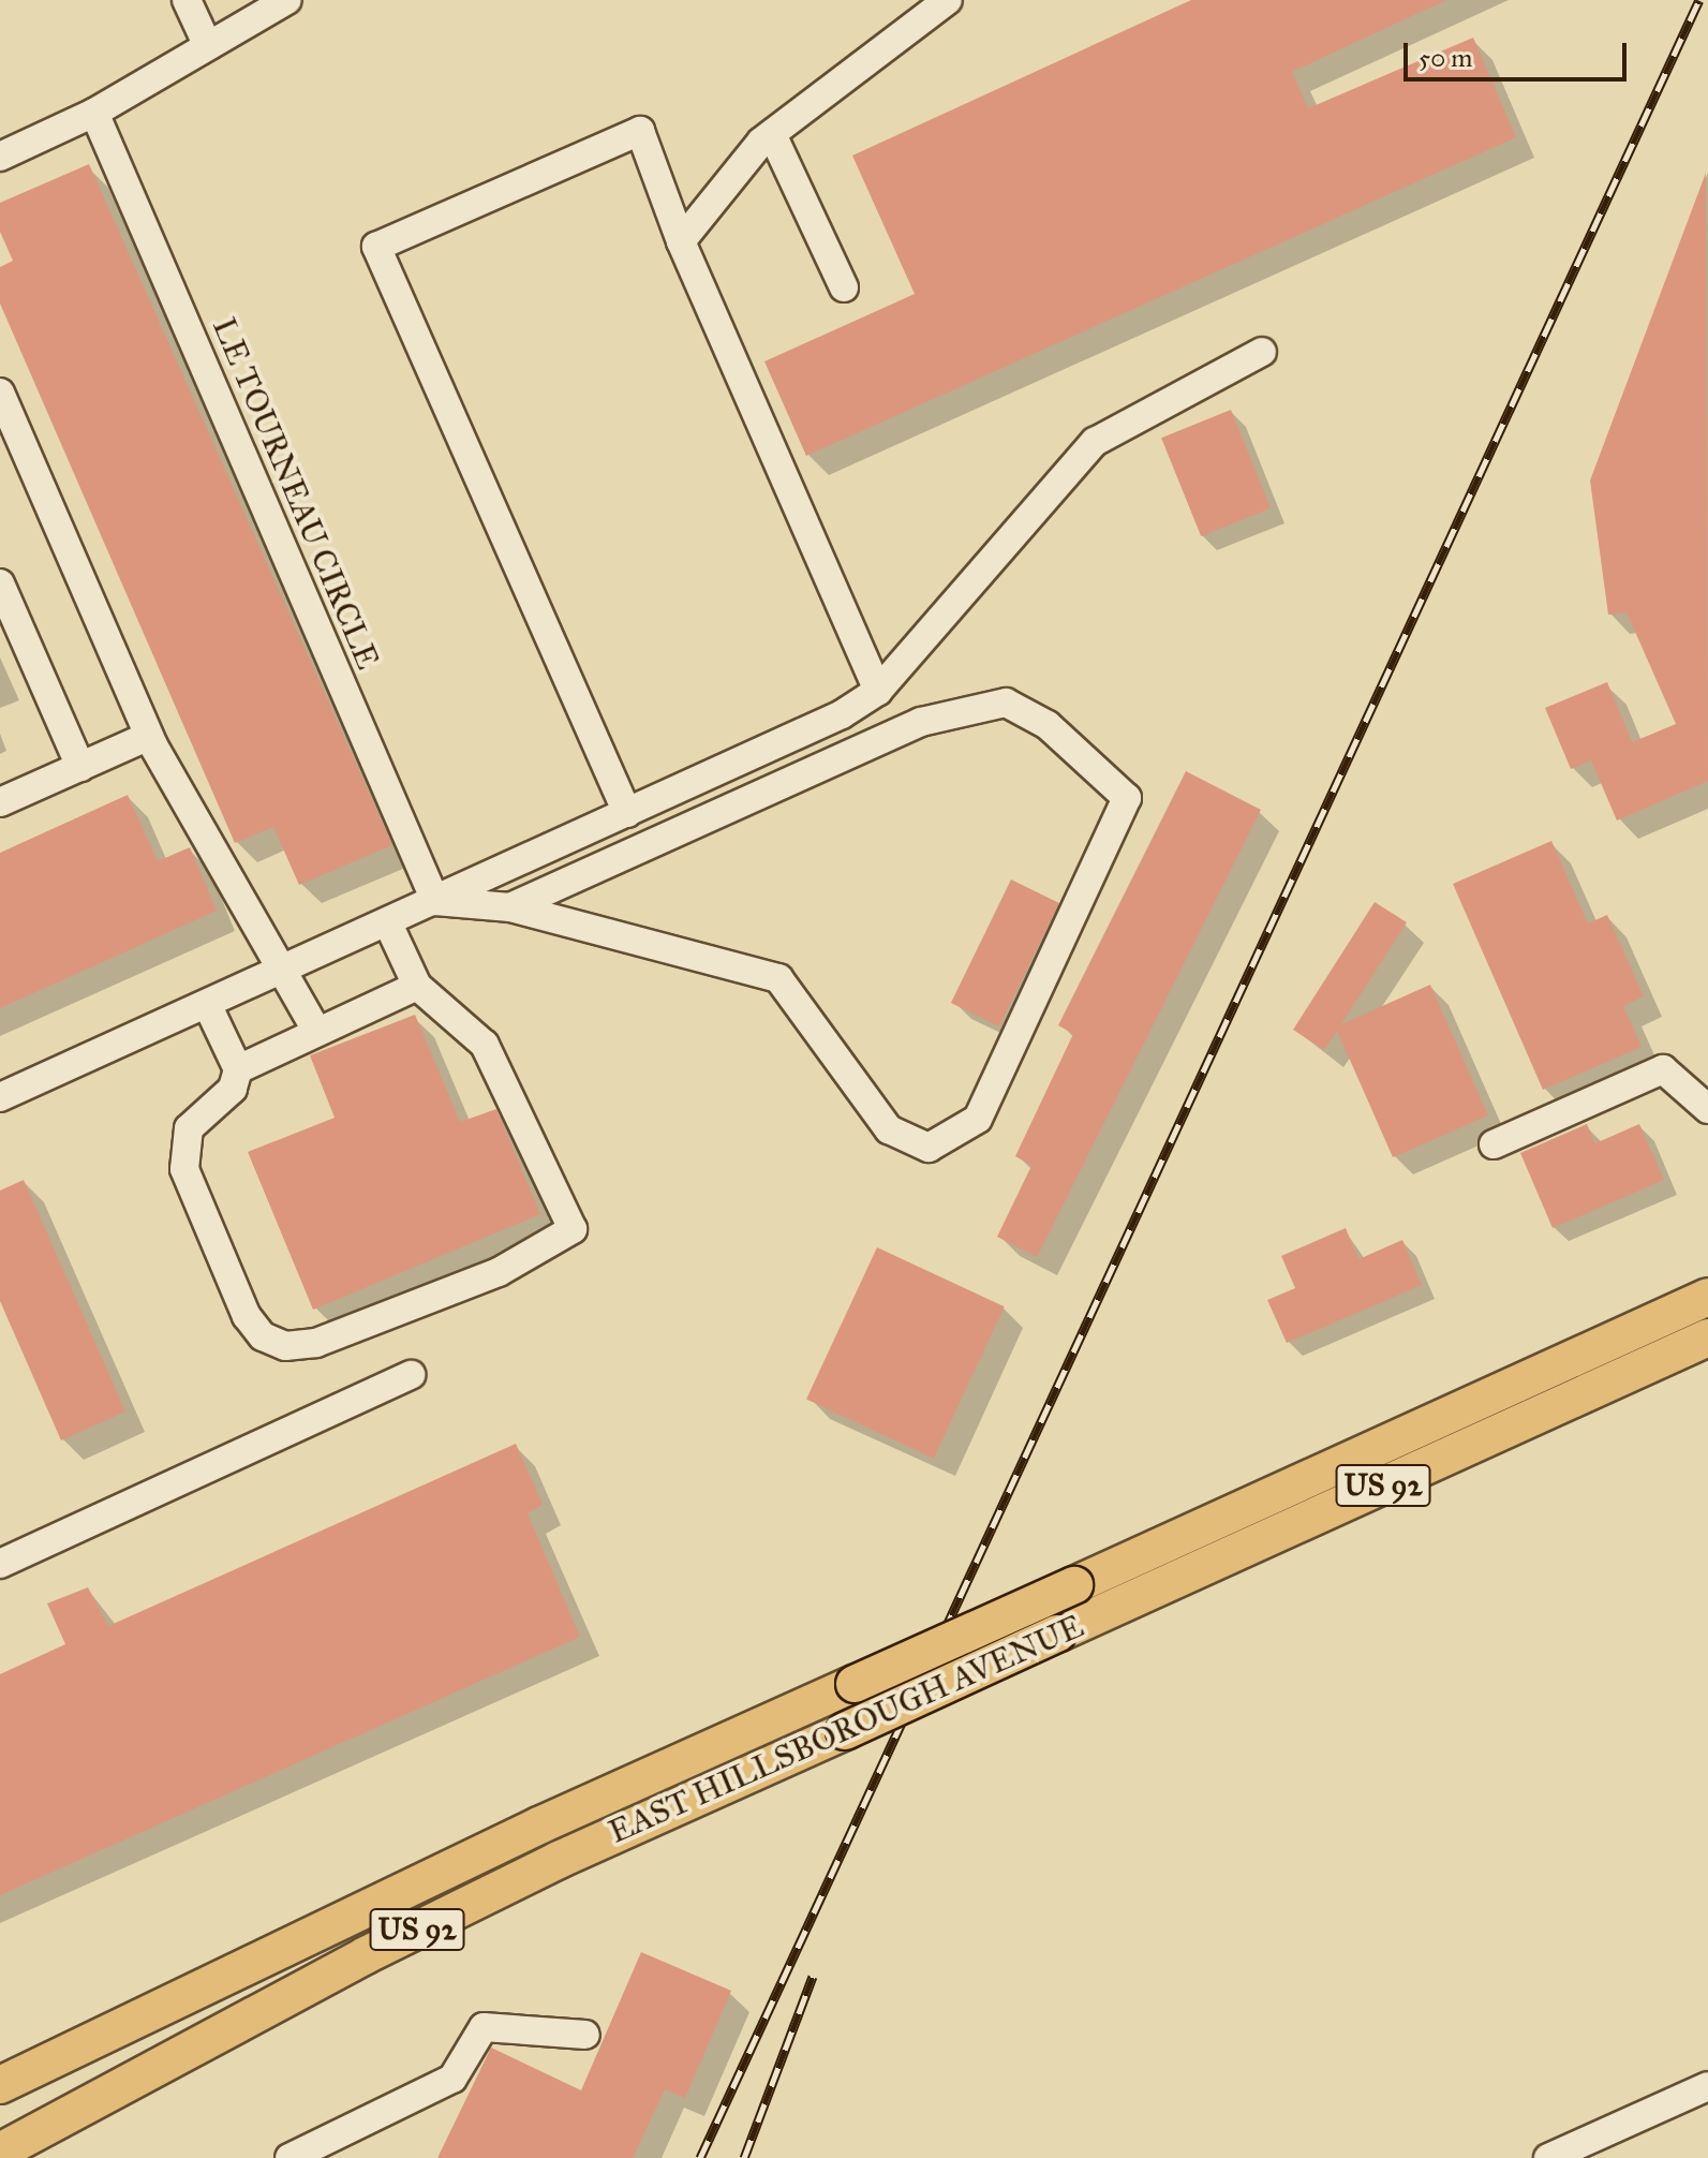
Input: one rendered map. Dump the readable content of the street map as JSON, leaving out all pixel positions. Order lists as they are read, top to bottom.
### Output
{
  "streets": {
    "main road": ["US 92", "EAST HILLSBOROUGH AVENUE"],
    "street": ["LE TOURNEAU CIRCLE"]
  },
  "scale_bar": "50 m"
}
